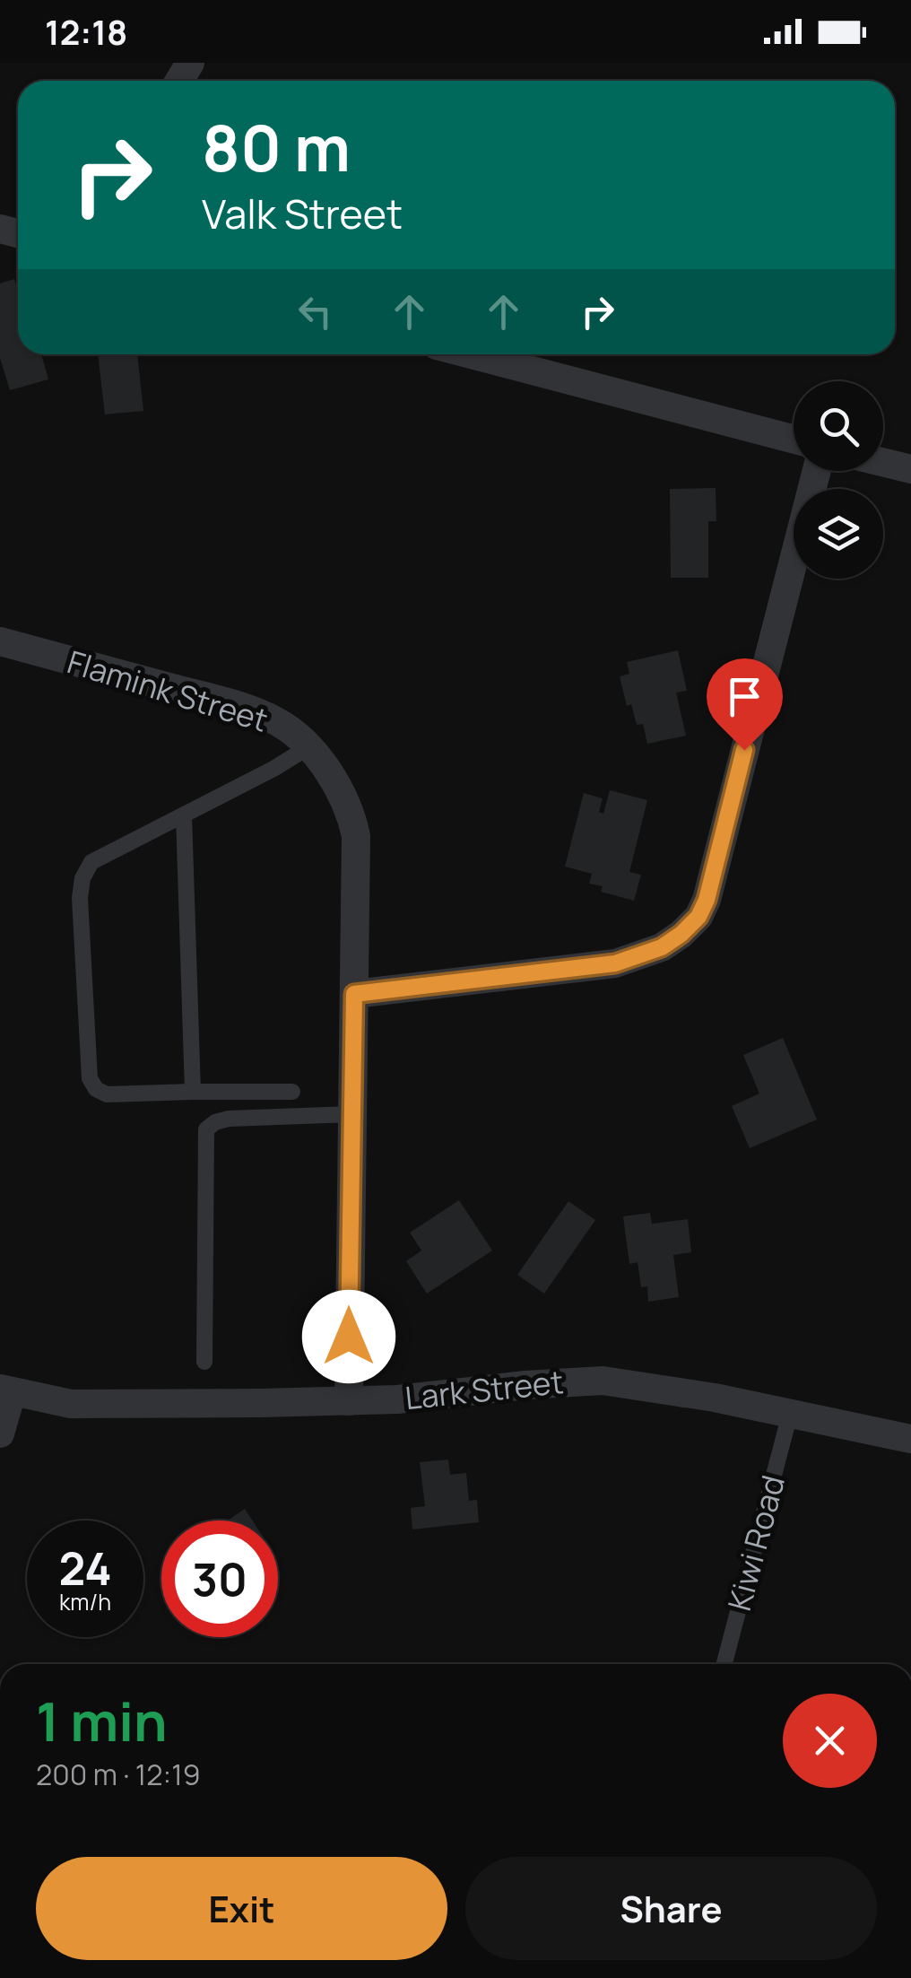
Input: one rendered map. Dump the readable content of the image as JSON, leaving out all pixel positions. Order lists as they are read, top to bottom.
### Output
{
  "streets": {
    "street": ["Flamink Street", "Lark Street"],
    "lane": ["Kiwi Road"]
  },
  "crossings": [
    ["Flamink Street", "Lark Street"],
    ["Lark Street", "Kiwi Road"]
  ],
  "page": {
    "status": "12:18",
    "turn": ["80 m", "Valk Street"],
    "speed": "24 km/h",
    "limit": "30",
    "heading": ["1 min", "200 m · 12:19"],
    "buttons": ["Exit", "Share"]
  }
}
